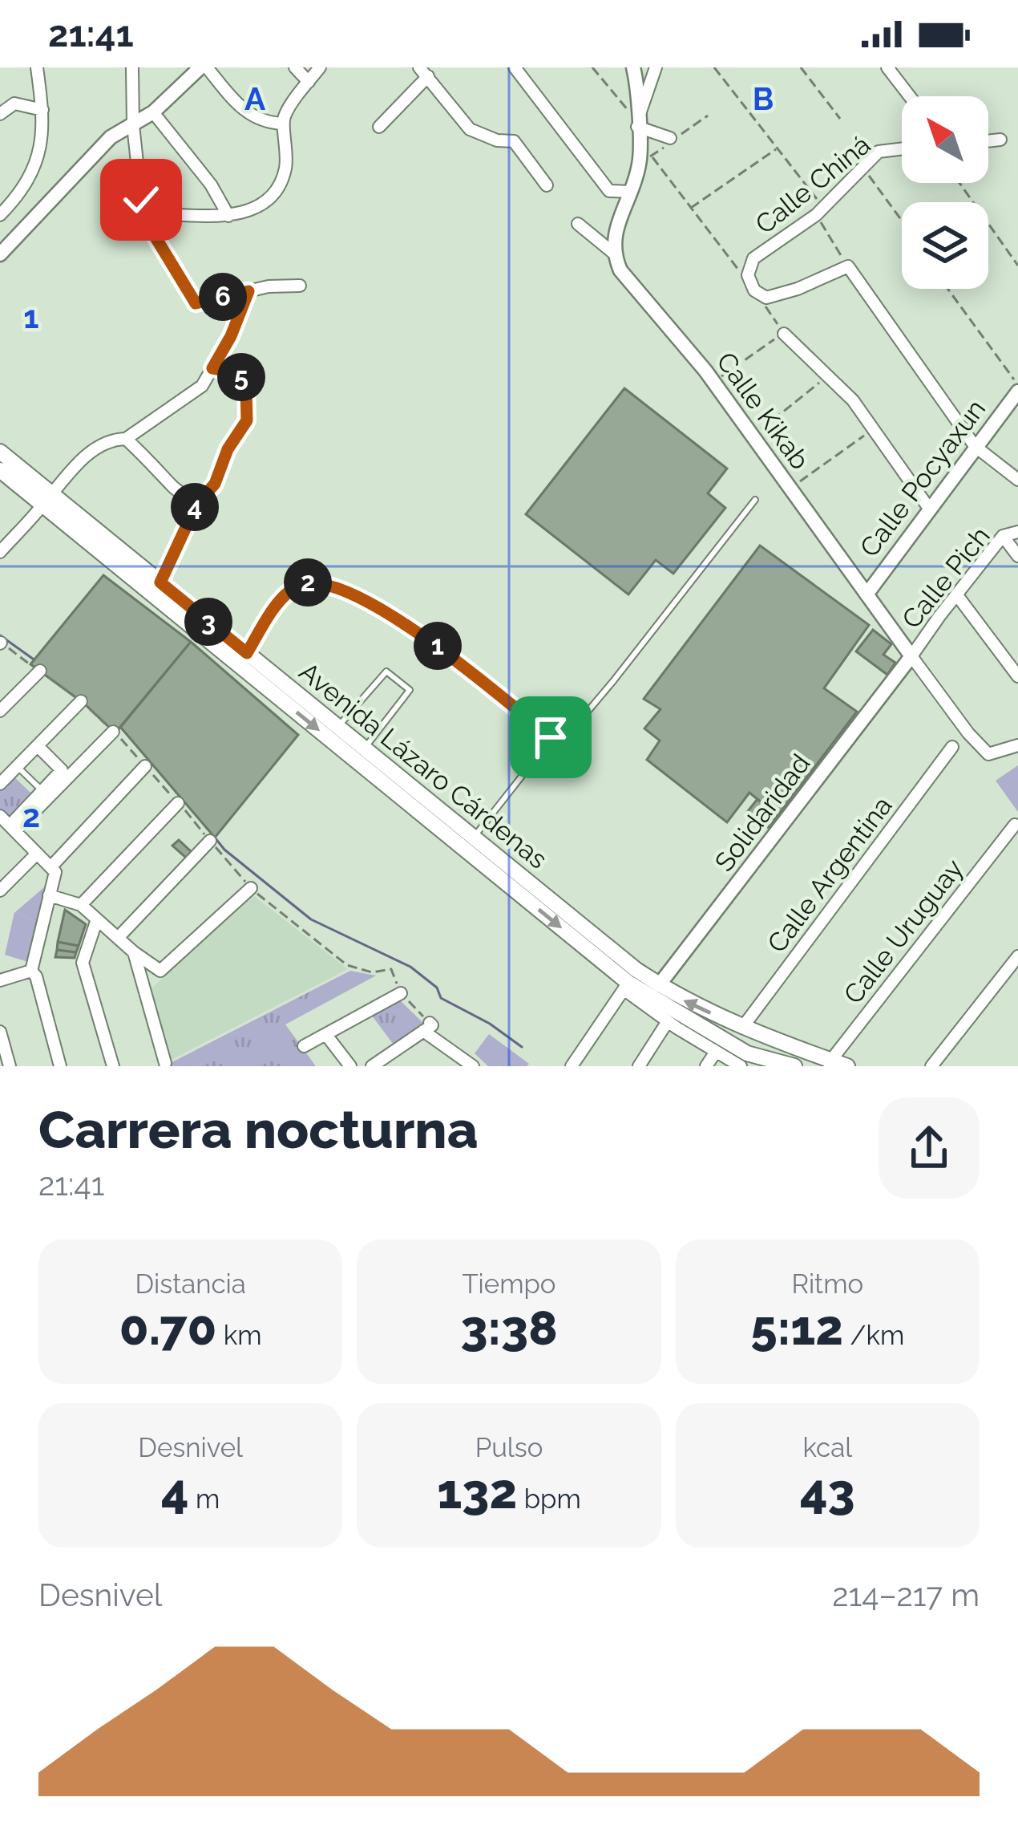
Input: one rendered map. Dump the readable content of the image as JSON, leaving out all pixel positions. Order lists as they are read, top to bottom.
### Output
{
  "streets": {
    "main road": ["Avenida Lázaro Cárdenas"],
    "street": [
      "Calle Chiná",
      "Calle Kikab",
      "Calle Pocyaxun",
      "Calle Pich",
      "Solidaridad",
      "Calle Argentina",
      "Calle Uruguay"
    ]
  },
  "crossings": [
    ["Calle Kikab", "Calle Pocyaxun"],
    ["Calle Kikab", "Calle Pich"],
    ["Calle Kikab", "Solidaridad"],
    ["Calle Pich", "Solidaridad"],
    ["Avenida Lázaro Cárdenas", "Solidaridad"],
    ["Avenida Lázaro Cárdenas", "Calle Argentina"],
    ["Avenida Lázaro Cárdenas", "Calle Uruguay"]
  ],
  "north": "top left",
  "page": {
    "status": "21:41",
    "pins": [
      "6",
      "5",
      "4",
      "2",
      "3",
      "1"
    ],
    "heading": ["Carrera nocturna", "21:41"],
    "stats": [
      ["Distancia", "0.70 km"],
      ["Tiempo", "3:38"],
      ["Ritmo", "5:12 /km"],
      ["Desnivel", "4 m"],
      ["Pulso", "132 bpm"],
      ["kcal", "43"]
    ],
    "chart": ["Desnivel", "214–217 m"]
  },
  "grid": {
    "columns": ["A", "B"],
    "rows": ["1", "2"]
  }
}
